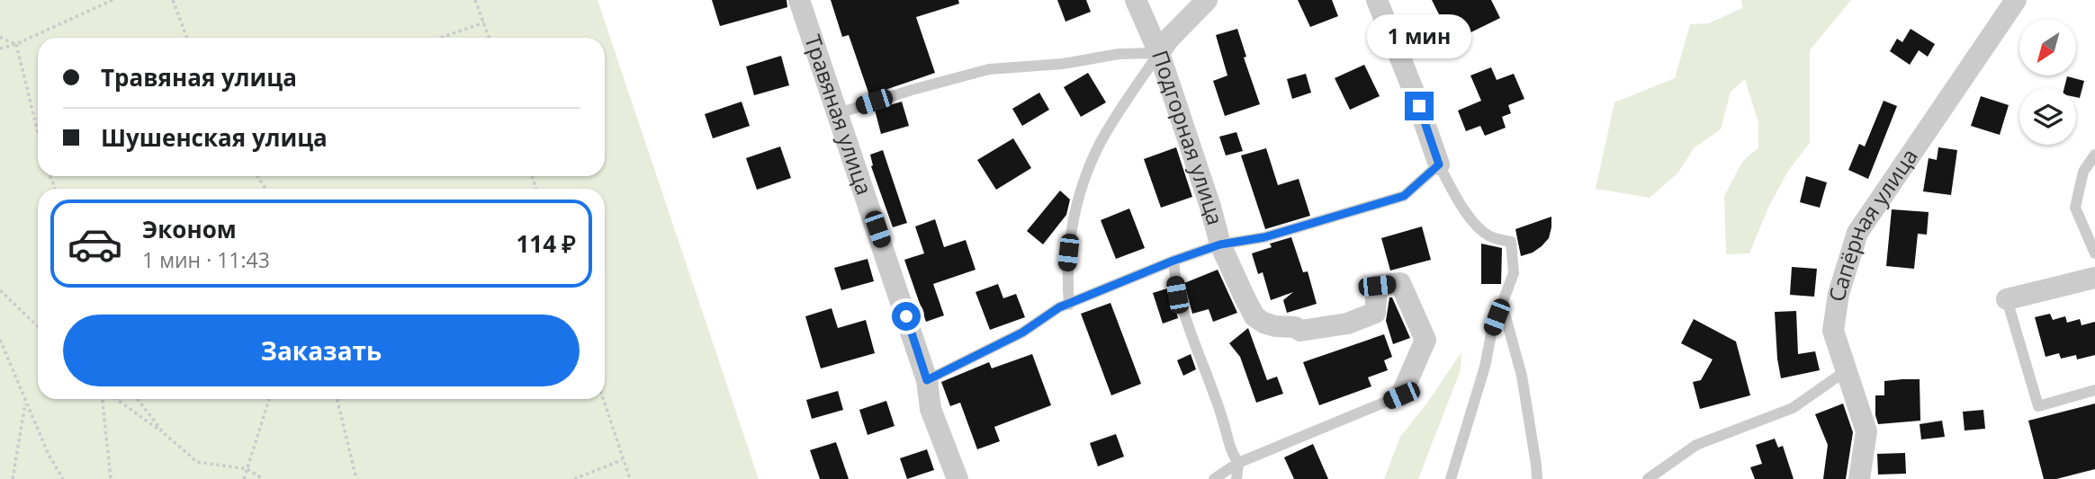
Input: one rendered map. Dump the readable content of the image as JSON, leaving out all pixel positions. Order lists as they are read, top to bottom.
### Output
{
  "streets": {
    "street": ["Травяная улица", "Подгорная улица", "Сапёрная улица"]
  },
  "north": "bottom left",
  "page": {
    "bubble": "1 мин",
    "banner": ["Травяная улица", "Шушенская улица"],
    "list": [
      {
        "name": "Эконом",
        "note": "1 мин · 11:43",
        "value": "114 ₽"
      }
    ],
    "buttons": "Заказать"
  }
}
